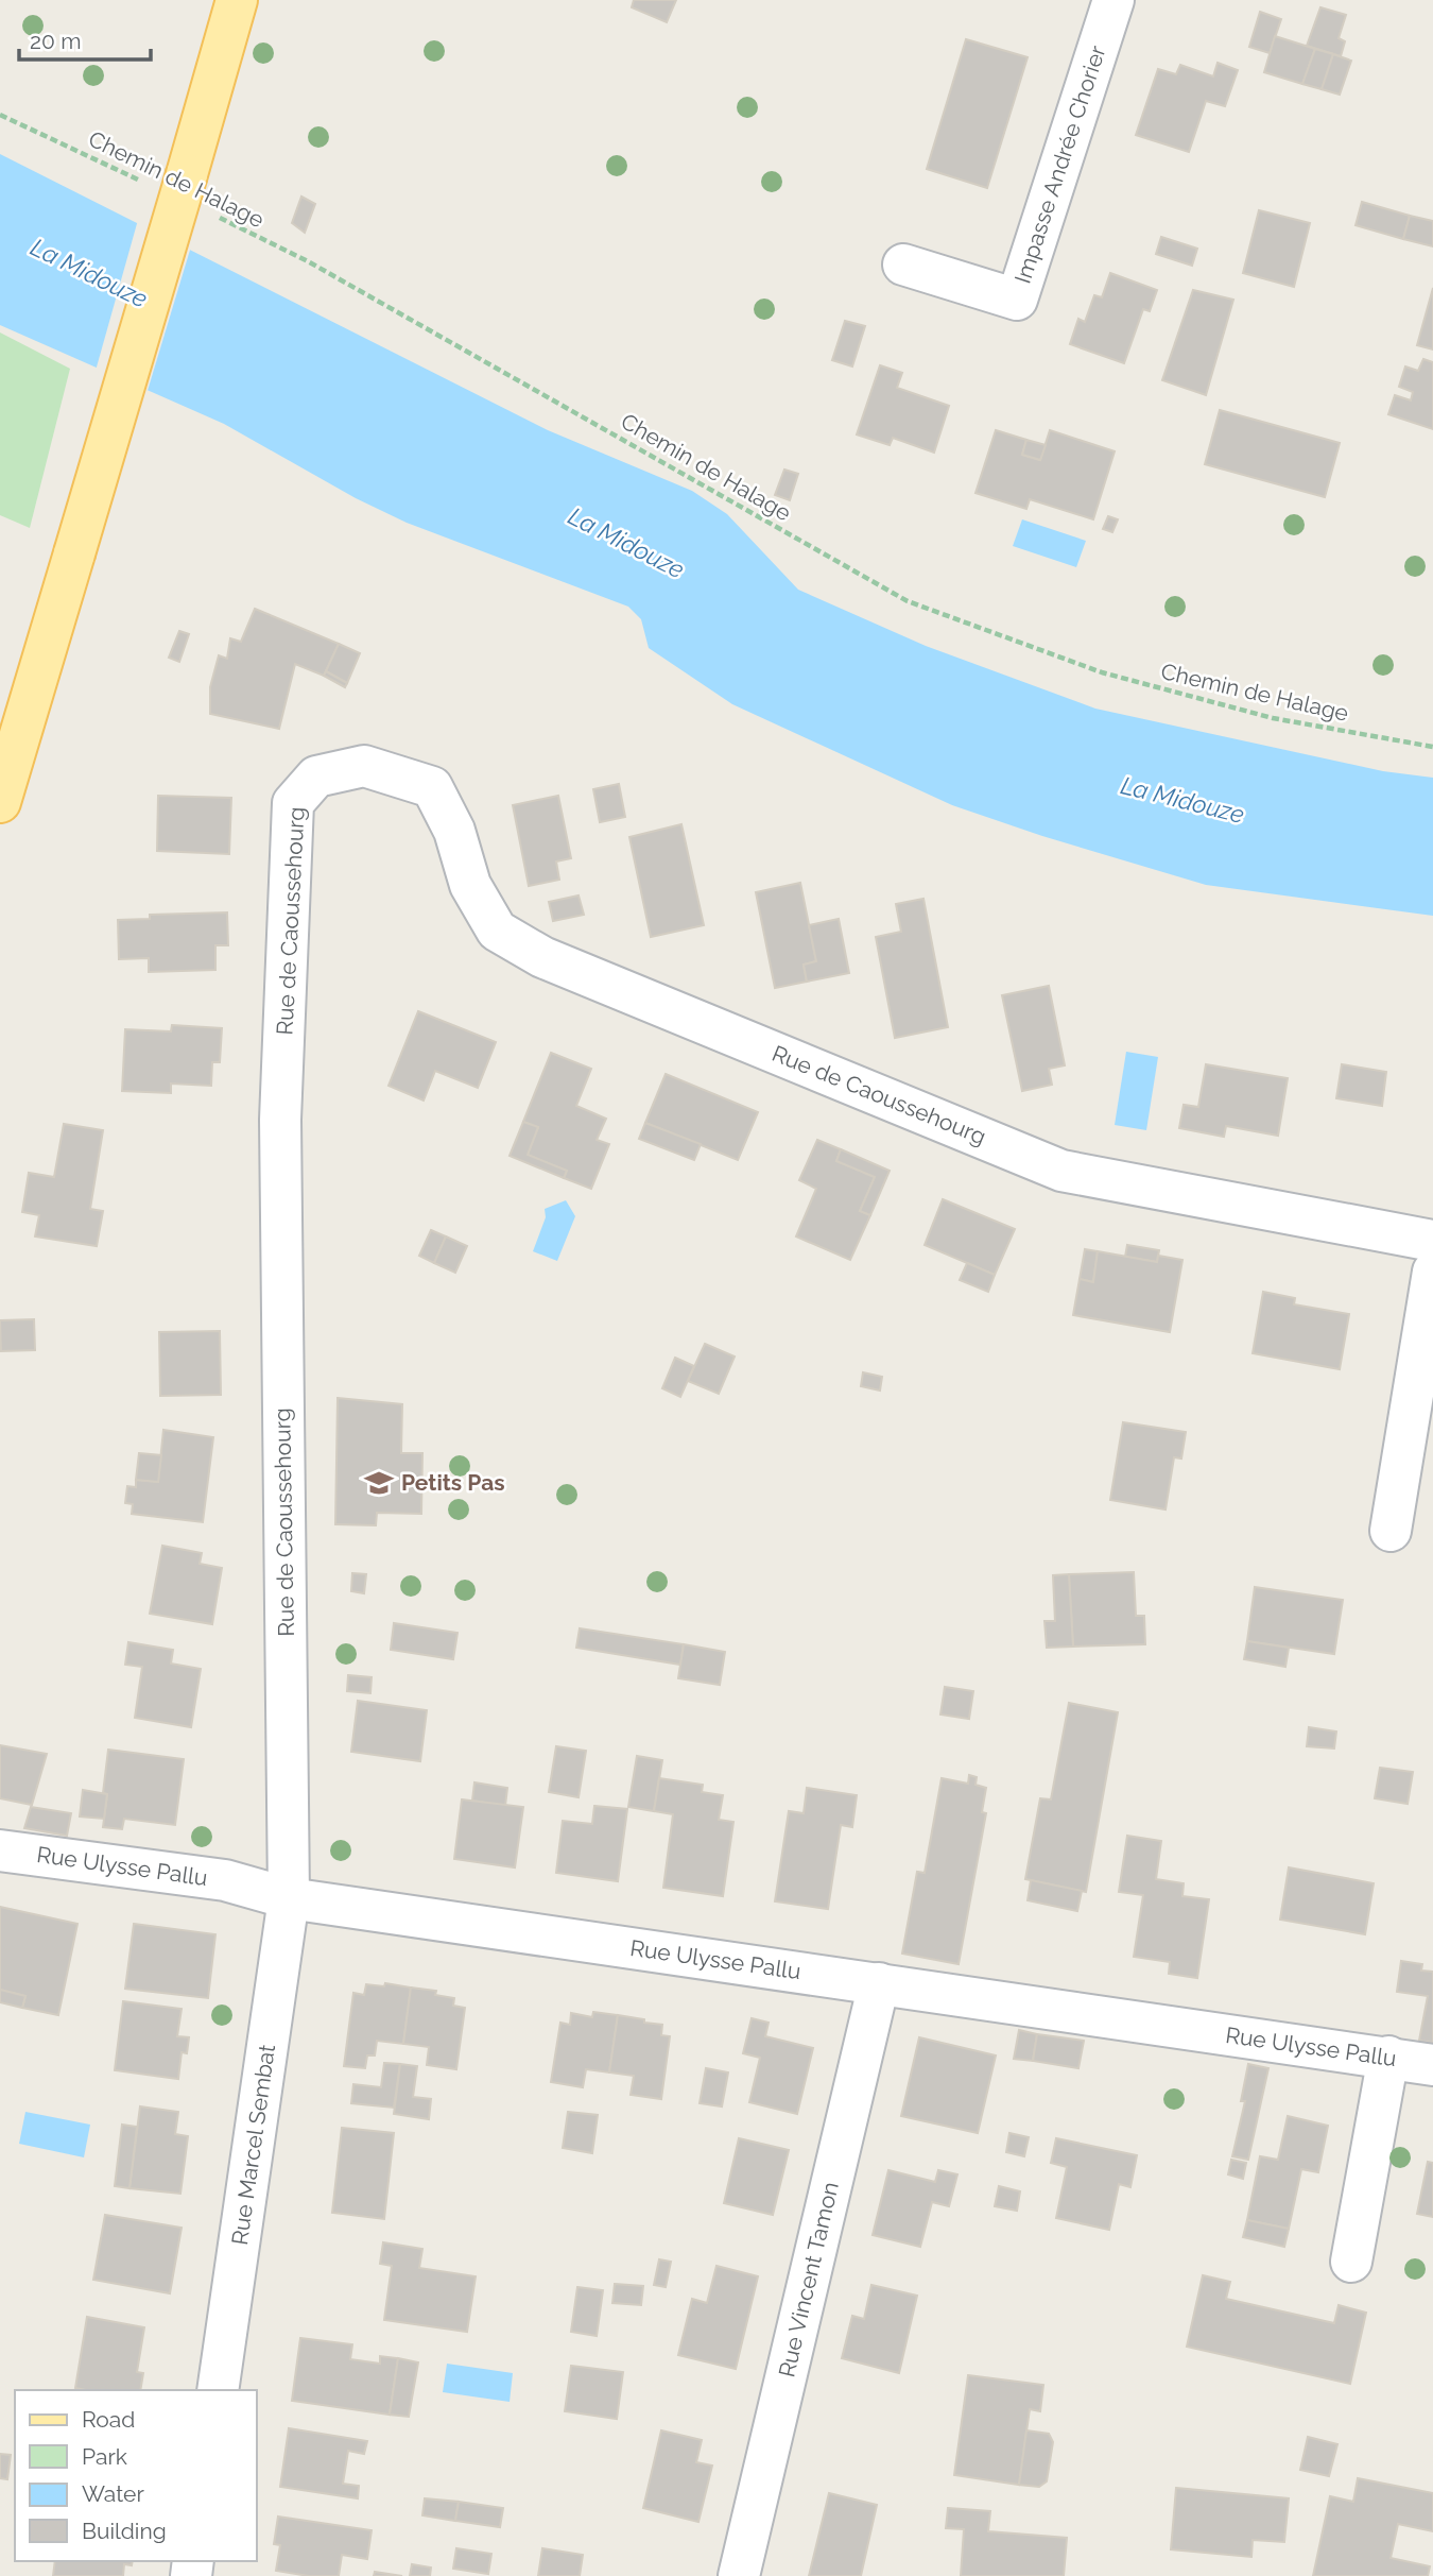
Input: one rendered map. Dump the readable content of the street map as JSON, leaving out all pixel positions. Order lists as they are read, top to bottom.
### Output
{
  "streets": {
    "street": [
      "Impasse Andrée Chorier",
      "Rue de Caoussehourg",
      "Rue Ulysse Pallu",
      "Rue Marcel Sembat",
      "Rue Vincent Tamon"
    ],
    "path": ["Chemin de Halage"]
  },
  "crossings": [
    ["Rue de Caoussehourg", "Rue Ulysse Pallu"],
    ["Rue de Caoussehourg", "Rue Marcel Sembat"],
    ["Rue Ulysse Pallu", "Rue Marcel Sembat"],
    ["Rue Ulysse Pallu", "Rue Vincent Tamon"]
  ],
  "water": ["La Midouze"],
  "places": {
    "school or university": ["Petits Pas"]
  },
  "legend": [
    "Road",
    "Park",
    "Water",
    "Building"
  ],
  "scale_bar": "20 m"
}
